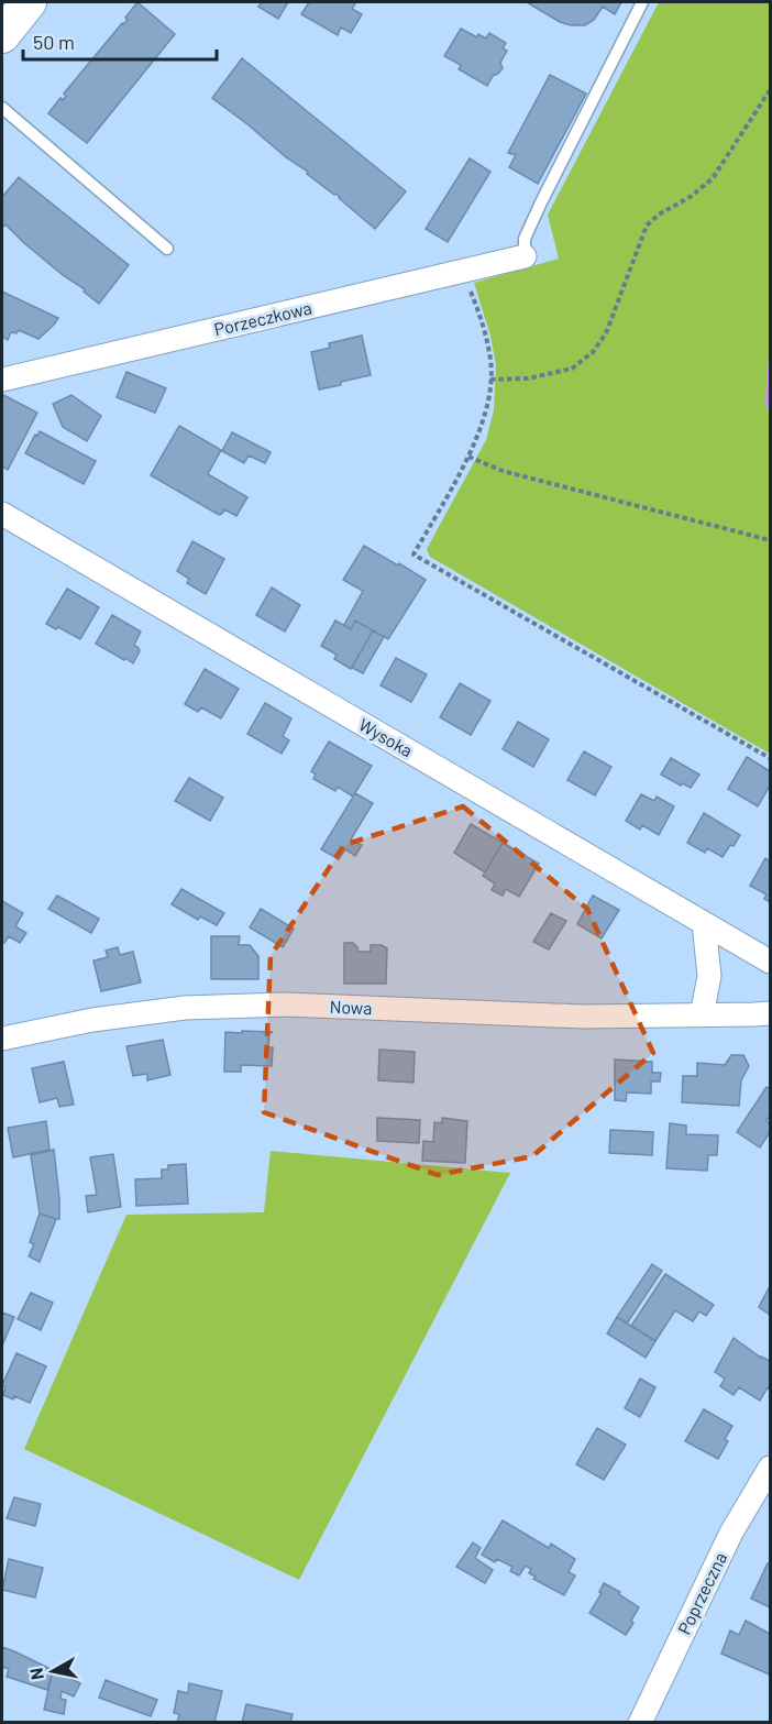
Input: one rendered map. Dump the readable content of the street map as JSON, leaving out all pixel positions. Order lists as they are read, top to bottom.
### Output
{
  "streets": {
    "street": [
      "Porzeczkowa",
      "Wysoka",
      "Nowa",
      "Poprzeczna"
    ]
  },
  "scale_bar": "50 m",
  "north": "left"
}
